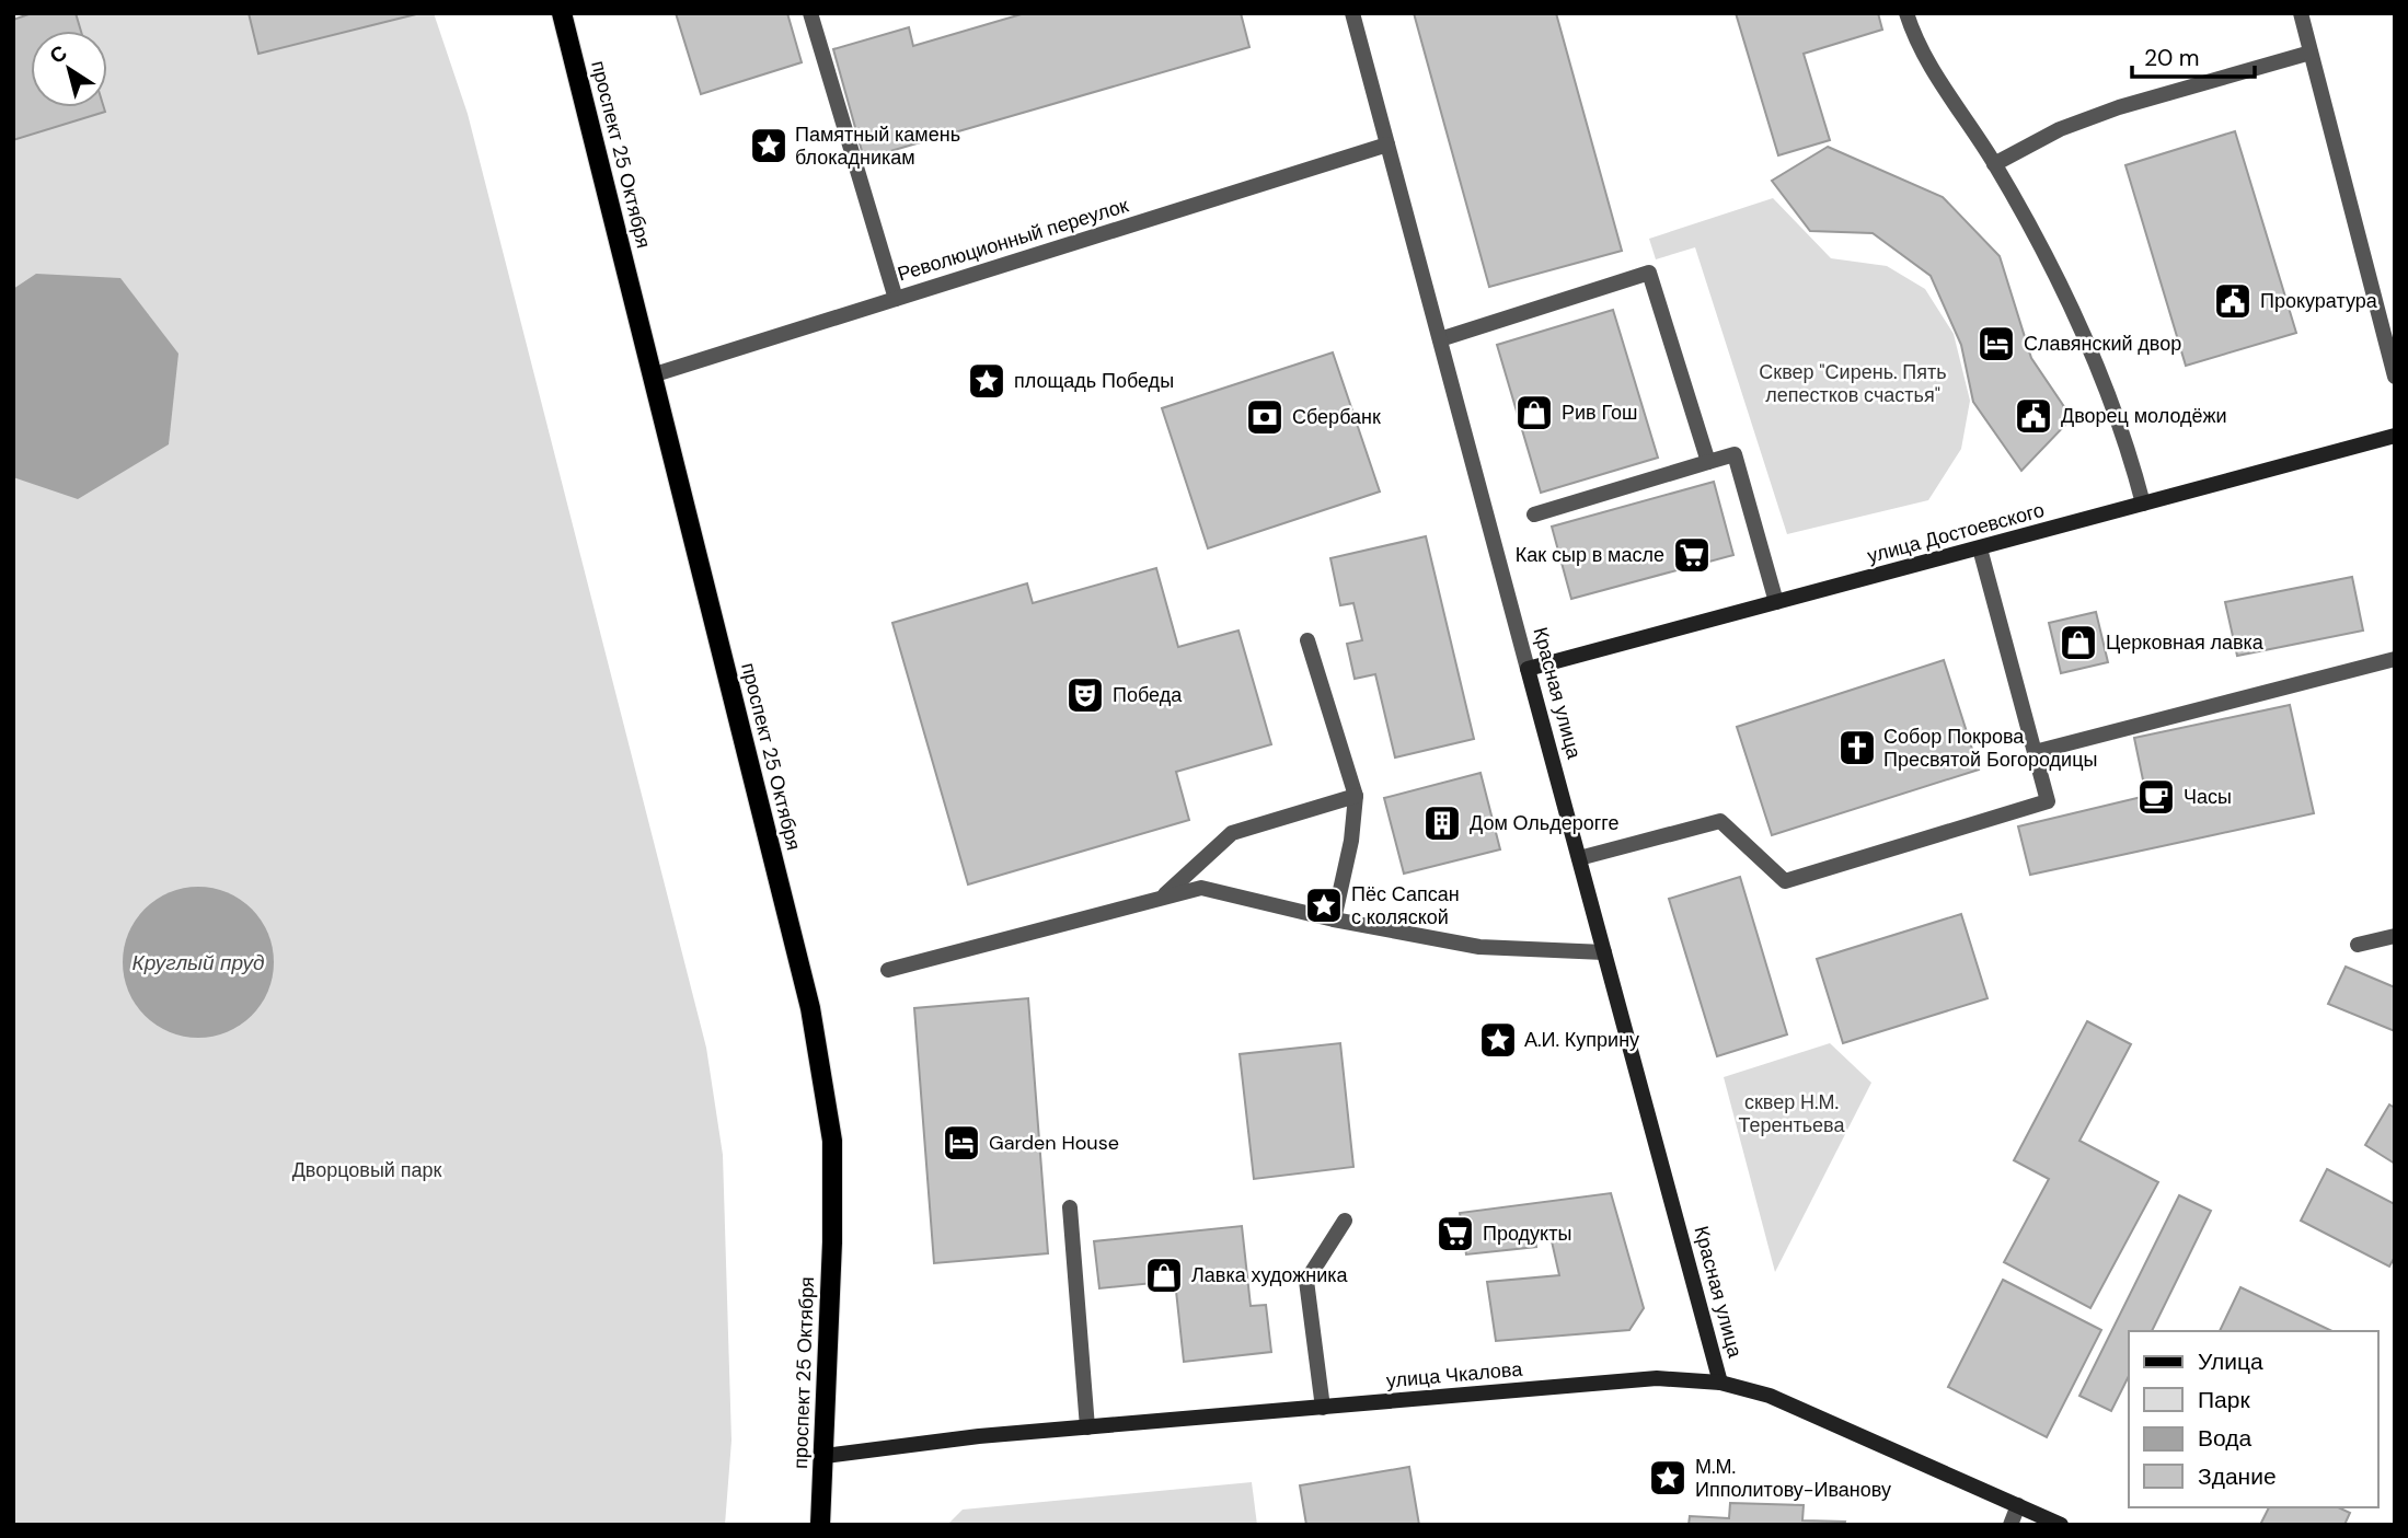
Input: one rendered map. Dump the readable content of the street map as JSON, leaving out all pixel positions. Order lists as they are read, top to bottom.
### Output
{
  "streets": {
    "main road": ["проспект 25 Октября"],
    "street": [
      "Революционный переулок",
      "улица Достоевского",
      "Красная улица",
      "улица Чкалова"
    ]
  },
  "crossings": [
    ["проспект 25 Октября", "Революционный переулок"],
    ["проспект 25 Октября", "улица Чкалова"],
    ["Революционный переулок", "Красная улица"],
    ["улица Достоевского", "Красная улица"],
    ["Красная улица", "улица Чкалова"]
  ],
  "water": ["Круглый пруд"],
  "parks": ["Сквер \"Сирень. Пять лепестков счастья\"", "сквер Н.М. Терентьева", "Дворцовый парк"],
  "places": {
    "place": [
      "Памятный камень блокадникам",
      "площадь Победы",
      "Пёс Сапсан с коляской",
      "А.И. Куприну",
      "М.М. Ипполитову-Иванову"
    ],
    "public building": ["Прокуратура", "Дворец молодёжи"],
    "hotel": ["Славянский двор", "Garden House"],
    "shop": ["Рив Гош", "Церковная лавка", "Лавка художника"],
    "bank": ["Сбербанк"],
    "supermarket": ["Как сыр в масле", "Продукты"],
    "theatre": ["Победа"],
    "church": ["Собор Покрова Пресвятой Богородицы"],
    "cafe": ["Часы"],
    "building": ["Дом Ольдерогге"]
  },
  "legend": [
    "Улица",
    "Парк",
    "Вода",
    "Здание"
  ],
  "scale_bar": "20 m",
  "north": "top left"
}
